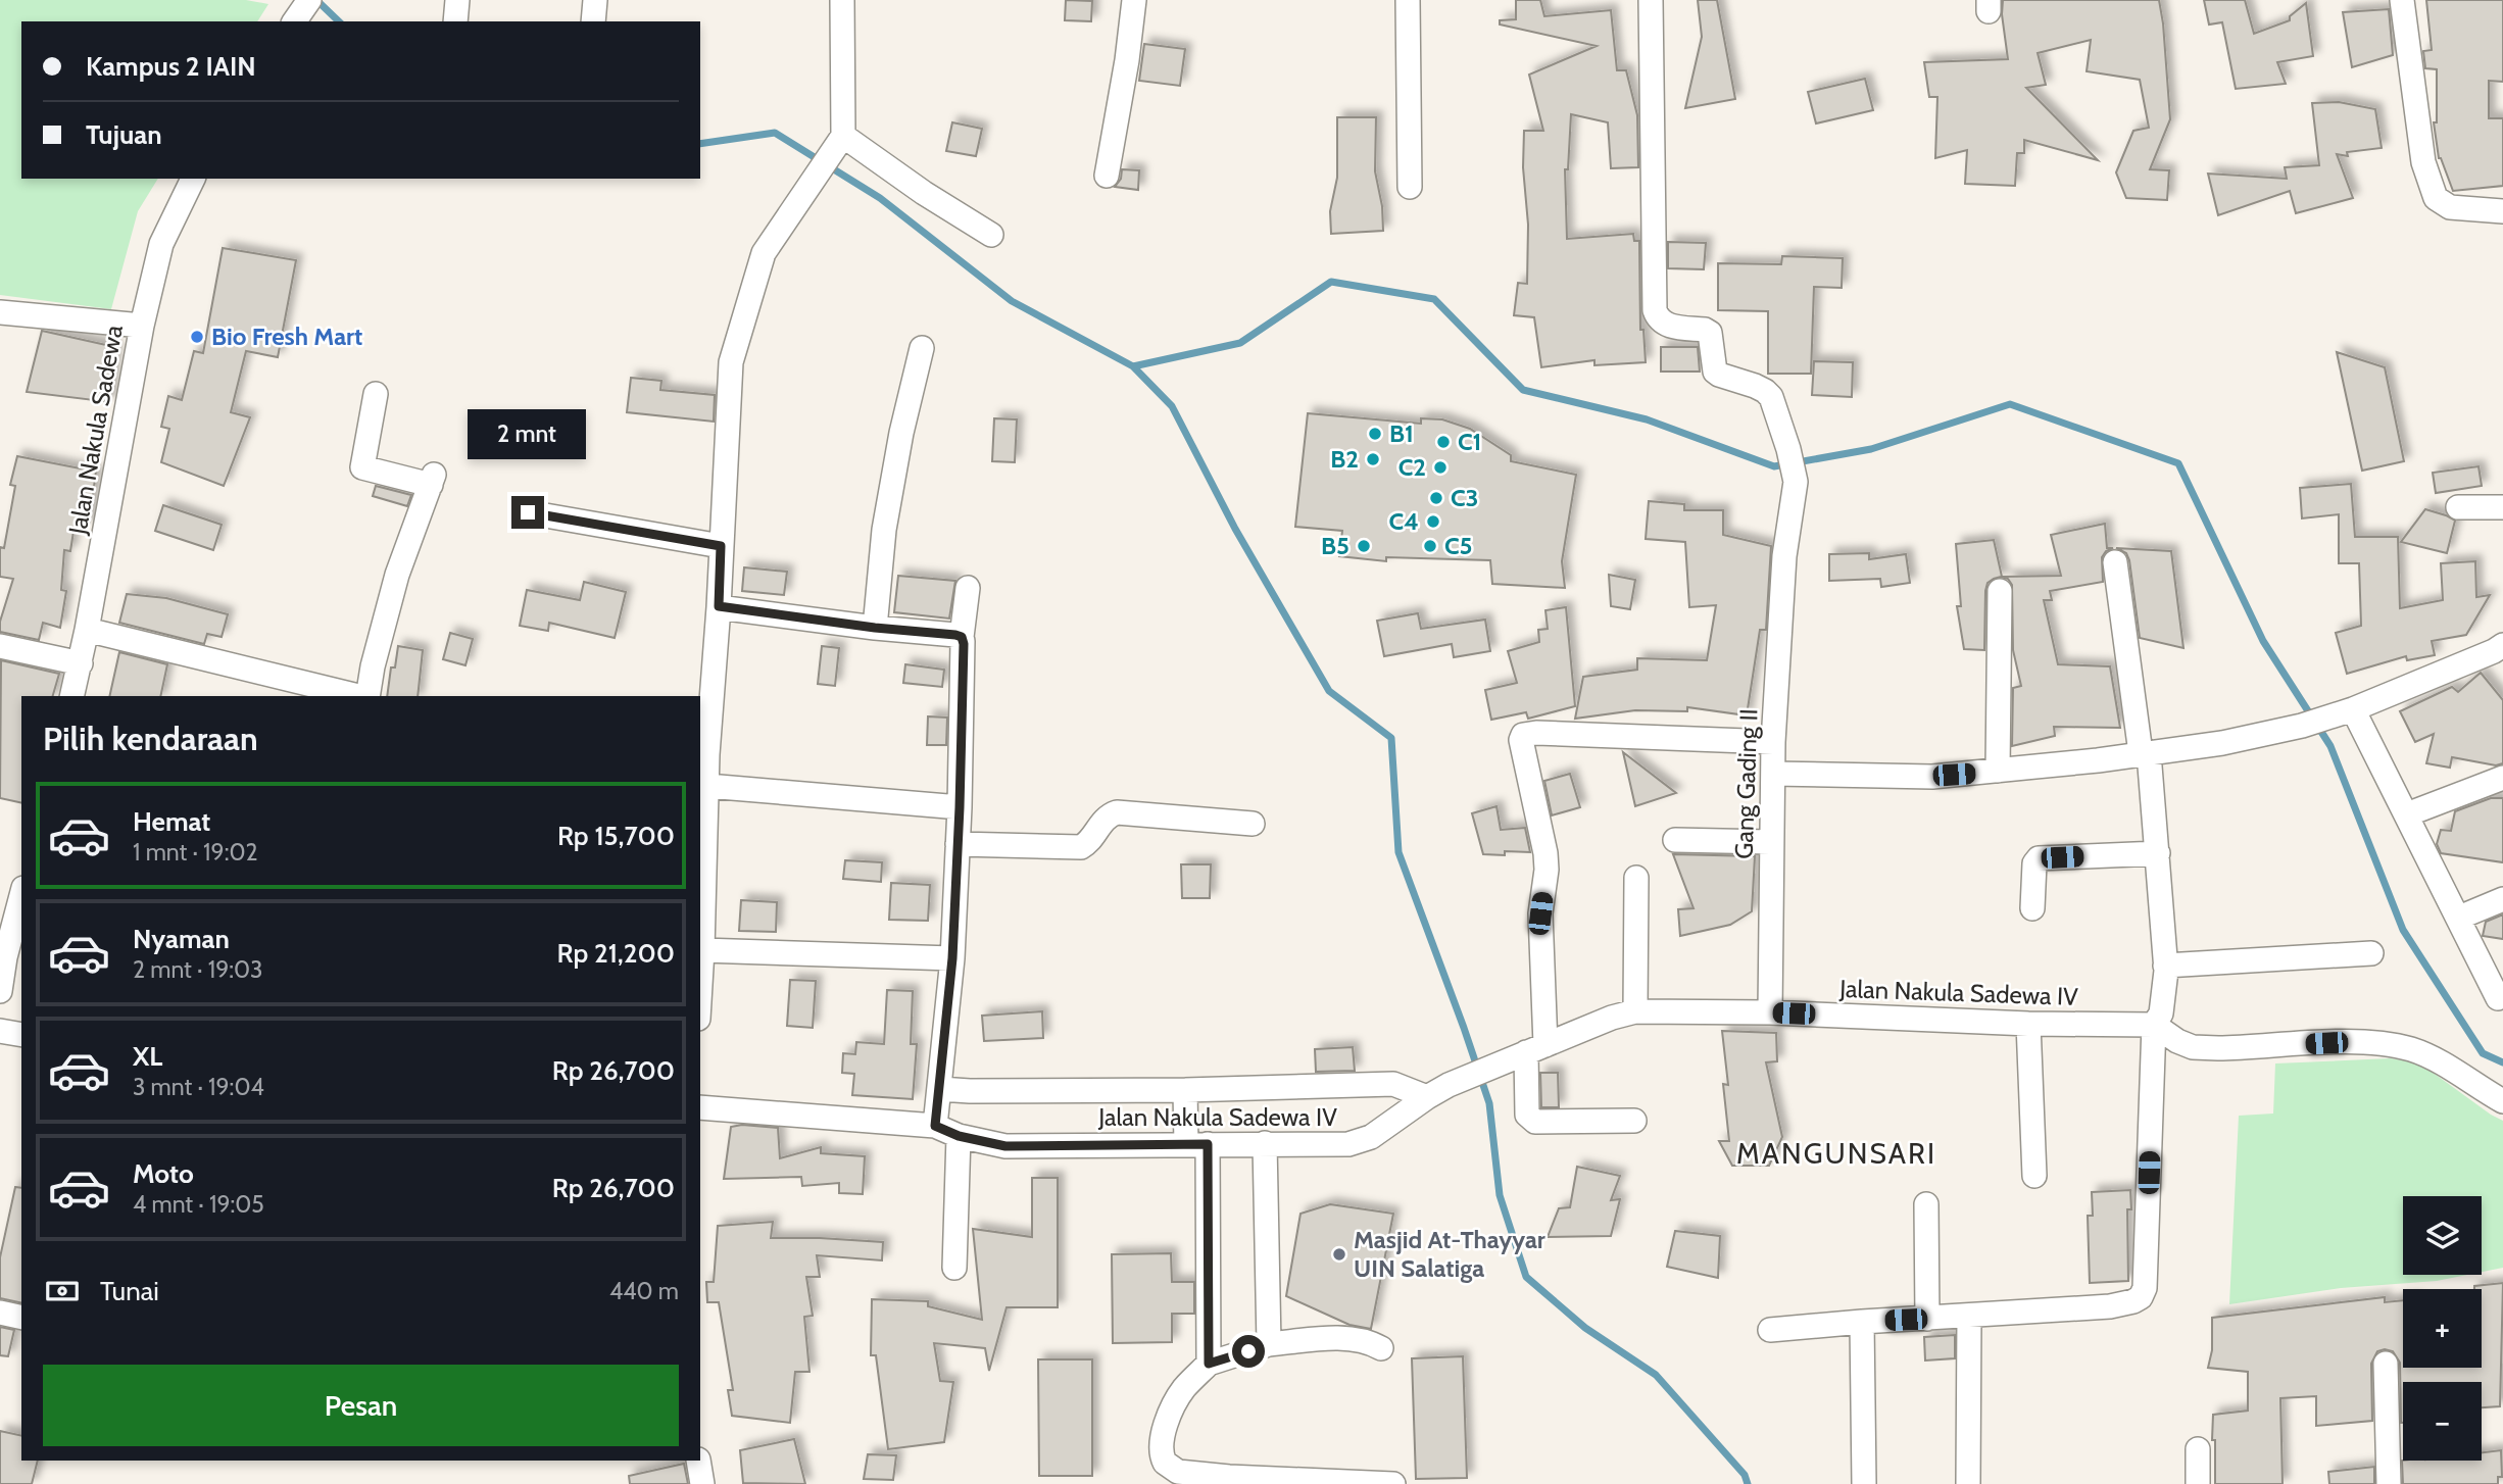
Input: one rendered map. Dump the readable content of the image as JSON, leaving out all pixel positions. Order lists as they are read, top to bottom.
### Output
{
  "streets": {
    "street": ["Jalan Nakula Sadewa", "Gang Gading II", "Jalan Nakula Sadewa IV"]
  },
  "crossings": [
    ["Gang Gading II", "Jalan Nakula Sadewa IV"]
  ],
  "districts": ["MANGUNSARI"],
  "places": [
    "Bio Fresh Mart",
    "B1",
    "C1",
    "B2",
    "C2",
    "C3",
    "C4",
    "B5",
    "C5",
    "Masjid At-Thayyar UIN Salatiga"
  ],
  "page": {
    "banner": ["Kampus 2 IAIN", "Tujuan"],
    "bubble": "2 mnt",
    "heading": "Pilih kendaraan",
    "list": [
      {
        "name": "Hemat",
        "note": "1 mnt · 19:02",
        "value": "Rp 15,700"
      },
      {
        "name": "Nyaman",
        "note": "2 mnt · 19:03",
        "value": "Rp 21,200"
      },
      {
        "name": "XL",
        "note": "3 mnt · 19:04",
        "value": "Rp 26,700"
      },
      {
        "name": "Moto",
        "note": "4 mnt · 19:05",
        "value": "Rp 26,700"
      }
    ],
    "map_buttons": ["+", "−"],
    "pay": ["Tunai", "440 m"],
    "buttons": "Pesan"
  }
}
